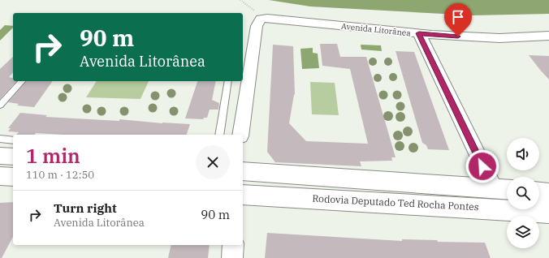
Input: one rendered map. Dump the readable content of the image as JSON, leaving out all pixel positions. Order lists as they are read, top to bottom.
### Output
{
  "streets": {
    "main road": ["Rodovia Deputado Ted Rocha Pontes"],
    "street": ["Avenida Litorânea"]
  },
  "page": {
    "turn": ["90 m", "Avenida Litorânea"],
    "heading": ["1 min", "110 m · 12:50"],
    "list": [
      {
        "name": "Turn right",
        "note": "Avenida Litorânea",
        "value": "90 m"
      }
    ]
  }
}
